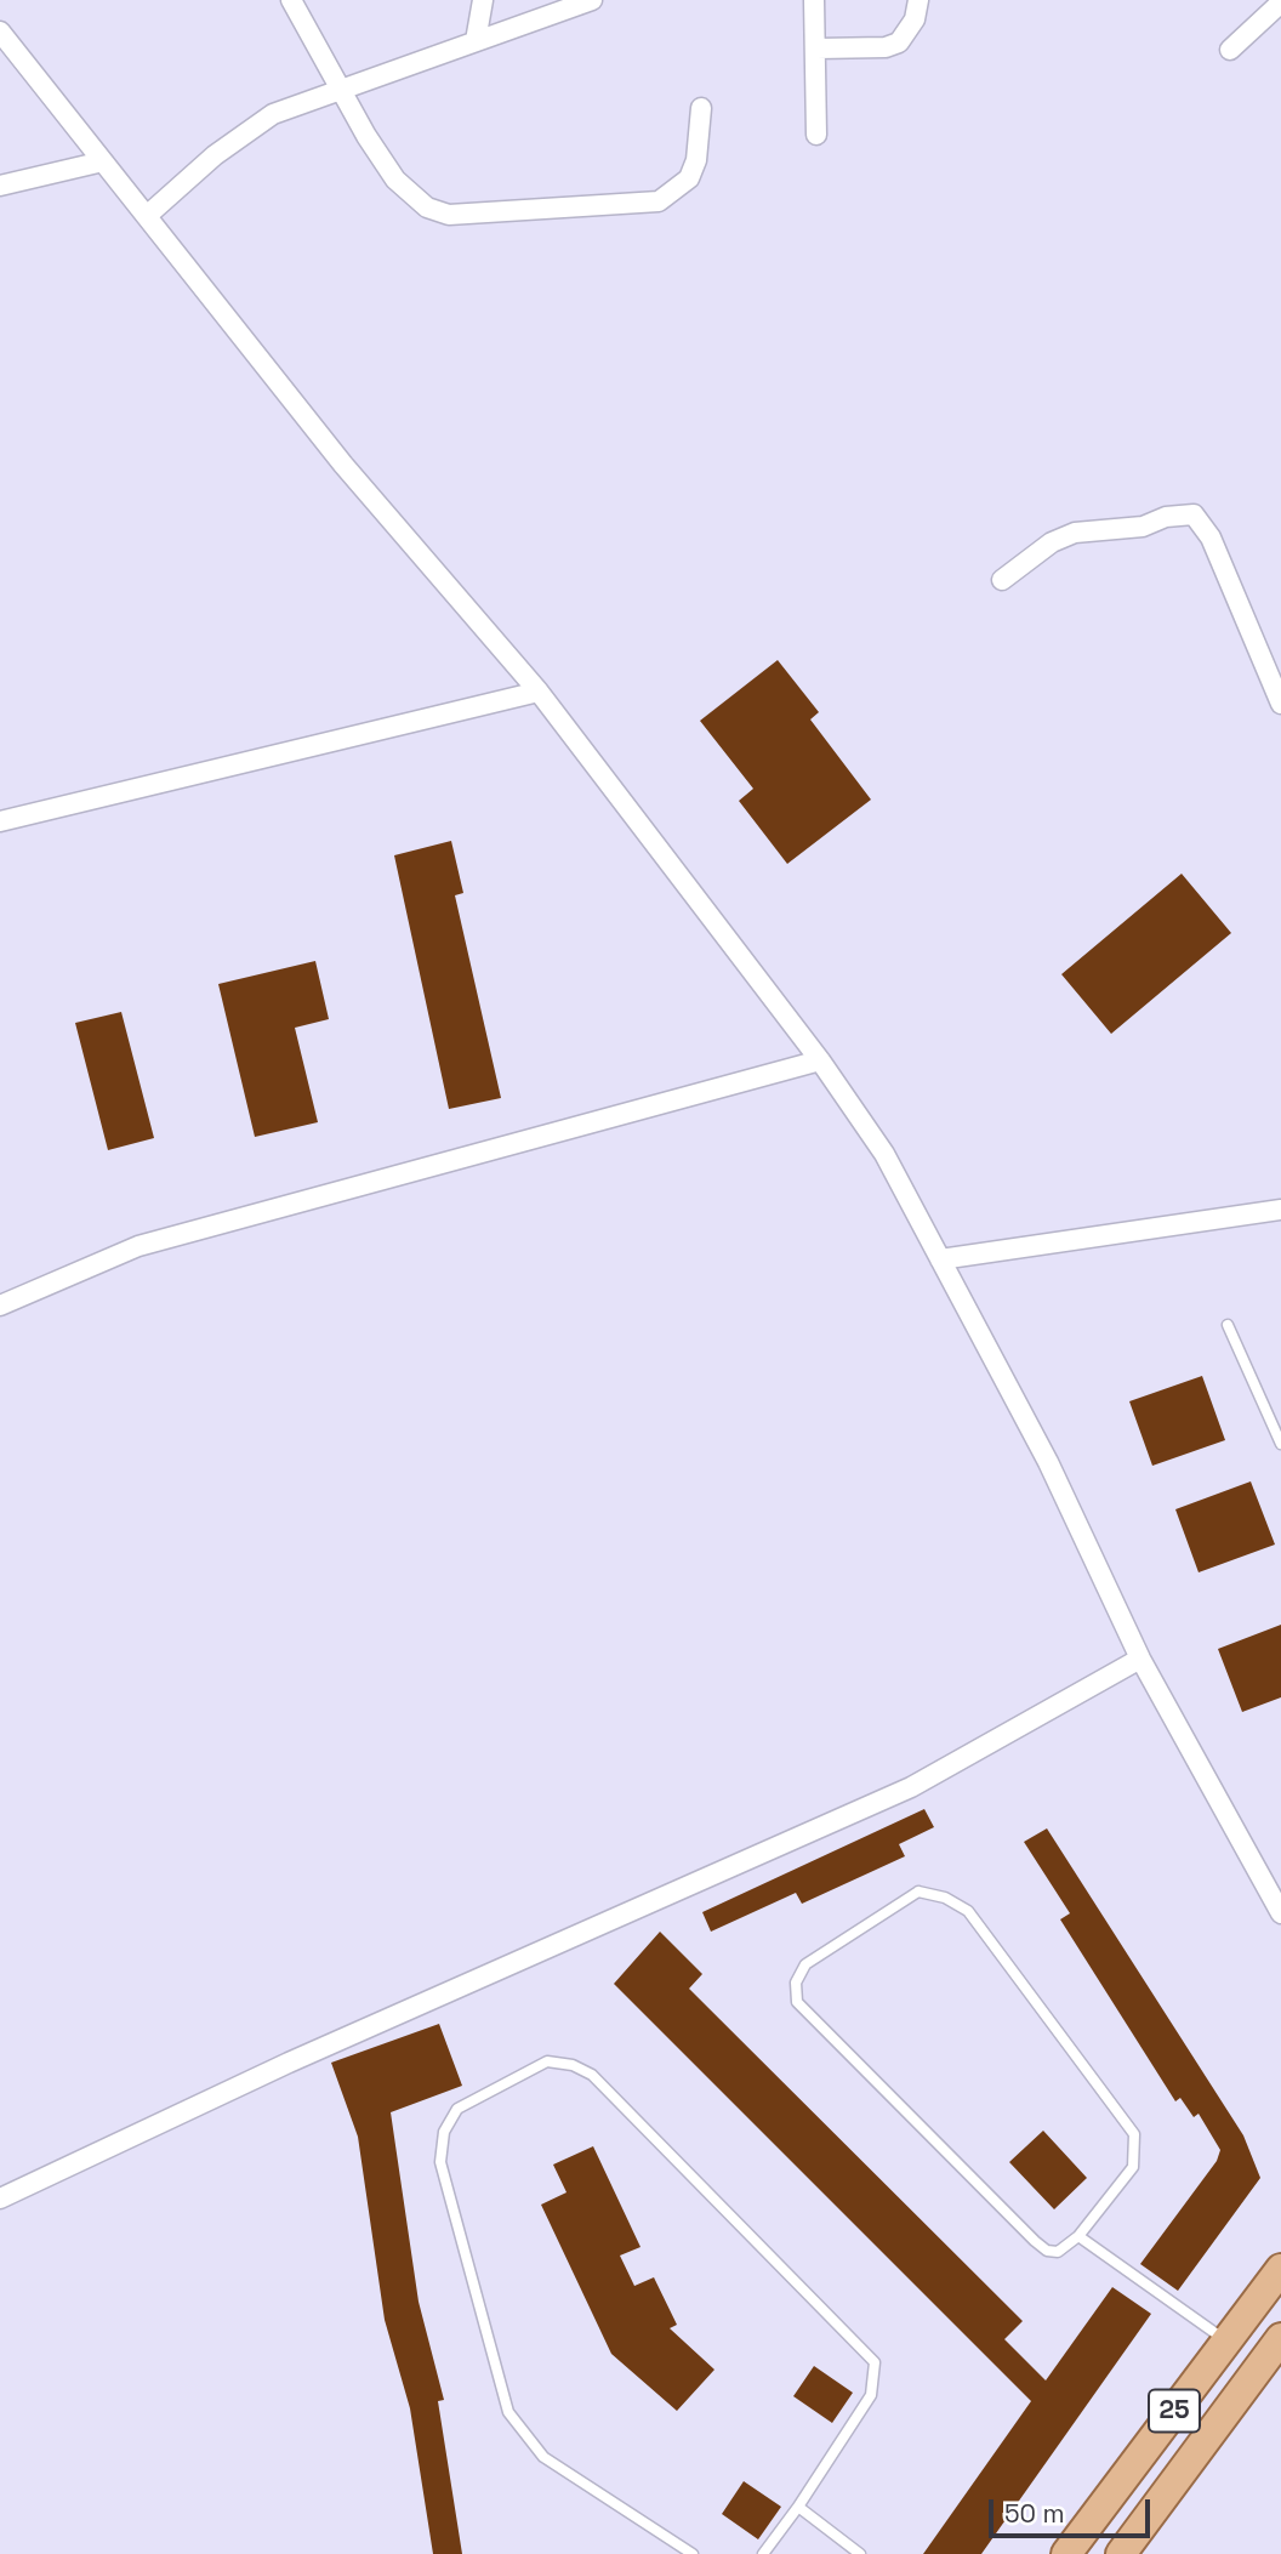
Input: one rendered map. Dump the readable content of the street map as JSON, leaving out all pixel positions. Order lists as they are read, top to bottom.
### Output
{
  "streets": {
    "main road": ["25"]
  },
  "scale_bar": "50 m"
}
